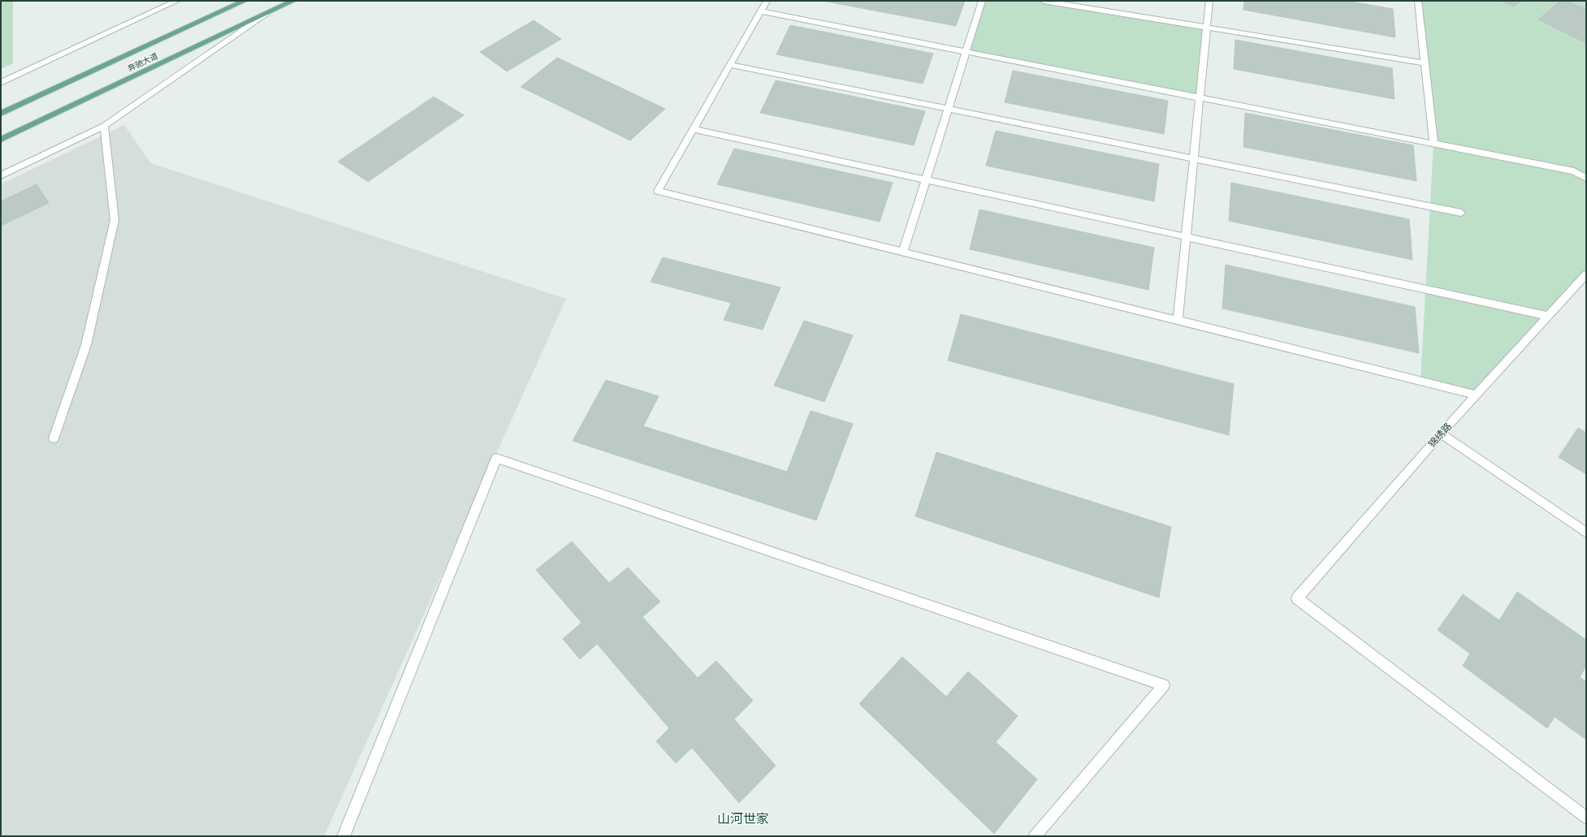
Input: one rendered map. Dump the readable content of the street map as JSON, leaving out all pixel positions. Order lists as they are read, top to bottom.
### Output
{
  "streets": {
    "main road": ["奔驰大道"],
    "street": ["锦绣路"]
  },
  "districts": ["山河世家"]
}
